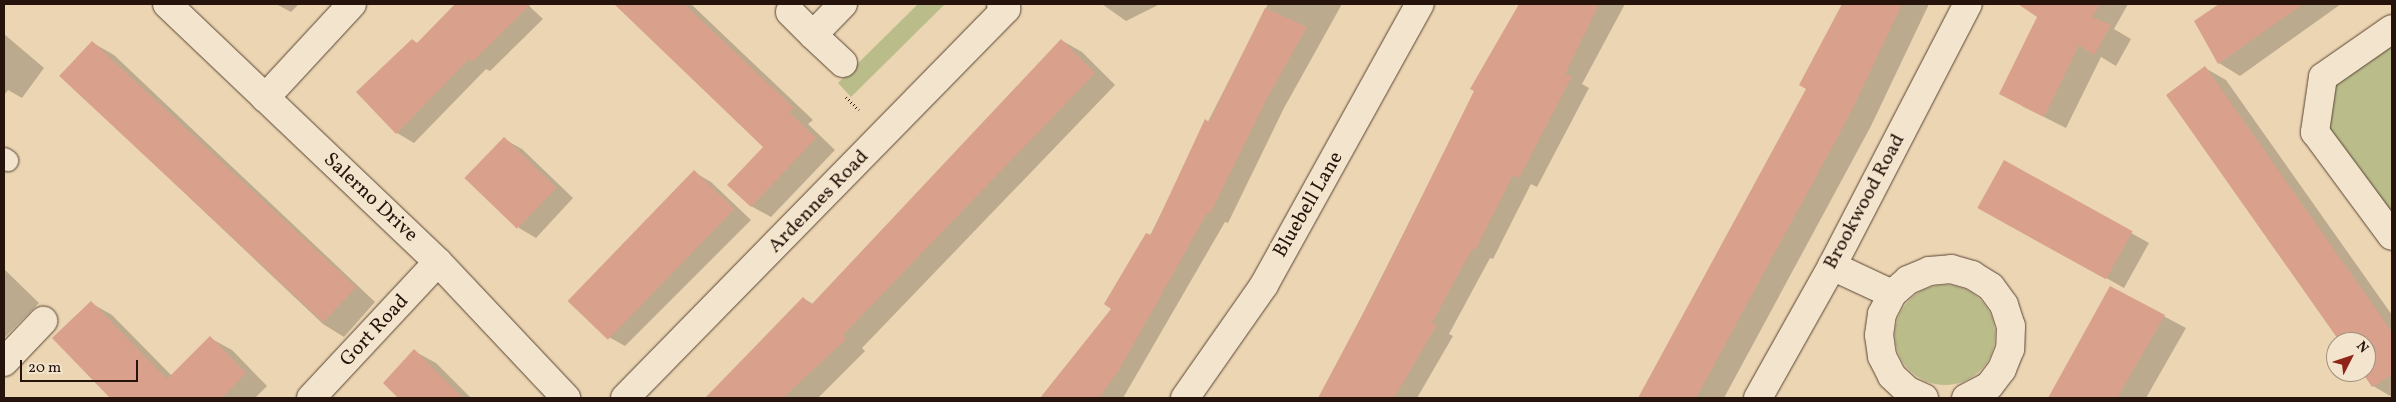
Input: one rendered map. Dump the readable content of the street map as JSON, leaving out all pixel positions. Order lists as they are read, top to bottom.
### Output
{
  "streets": {
    "street": [
      "Salerno Drive",
      "Ardennes Road",
      "Brookwood Road",
      "Bluebell Lane",
      "Gort Road"
    ]
  },
  "crossings": [
    ["Salerno Drive", "Gort Road"]
  ],
  "scale_bar": "20 m",
  "north": "top right"
}
